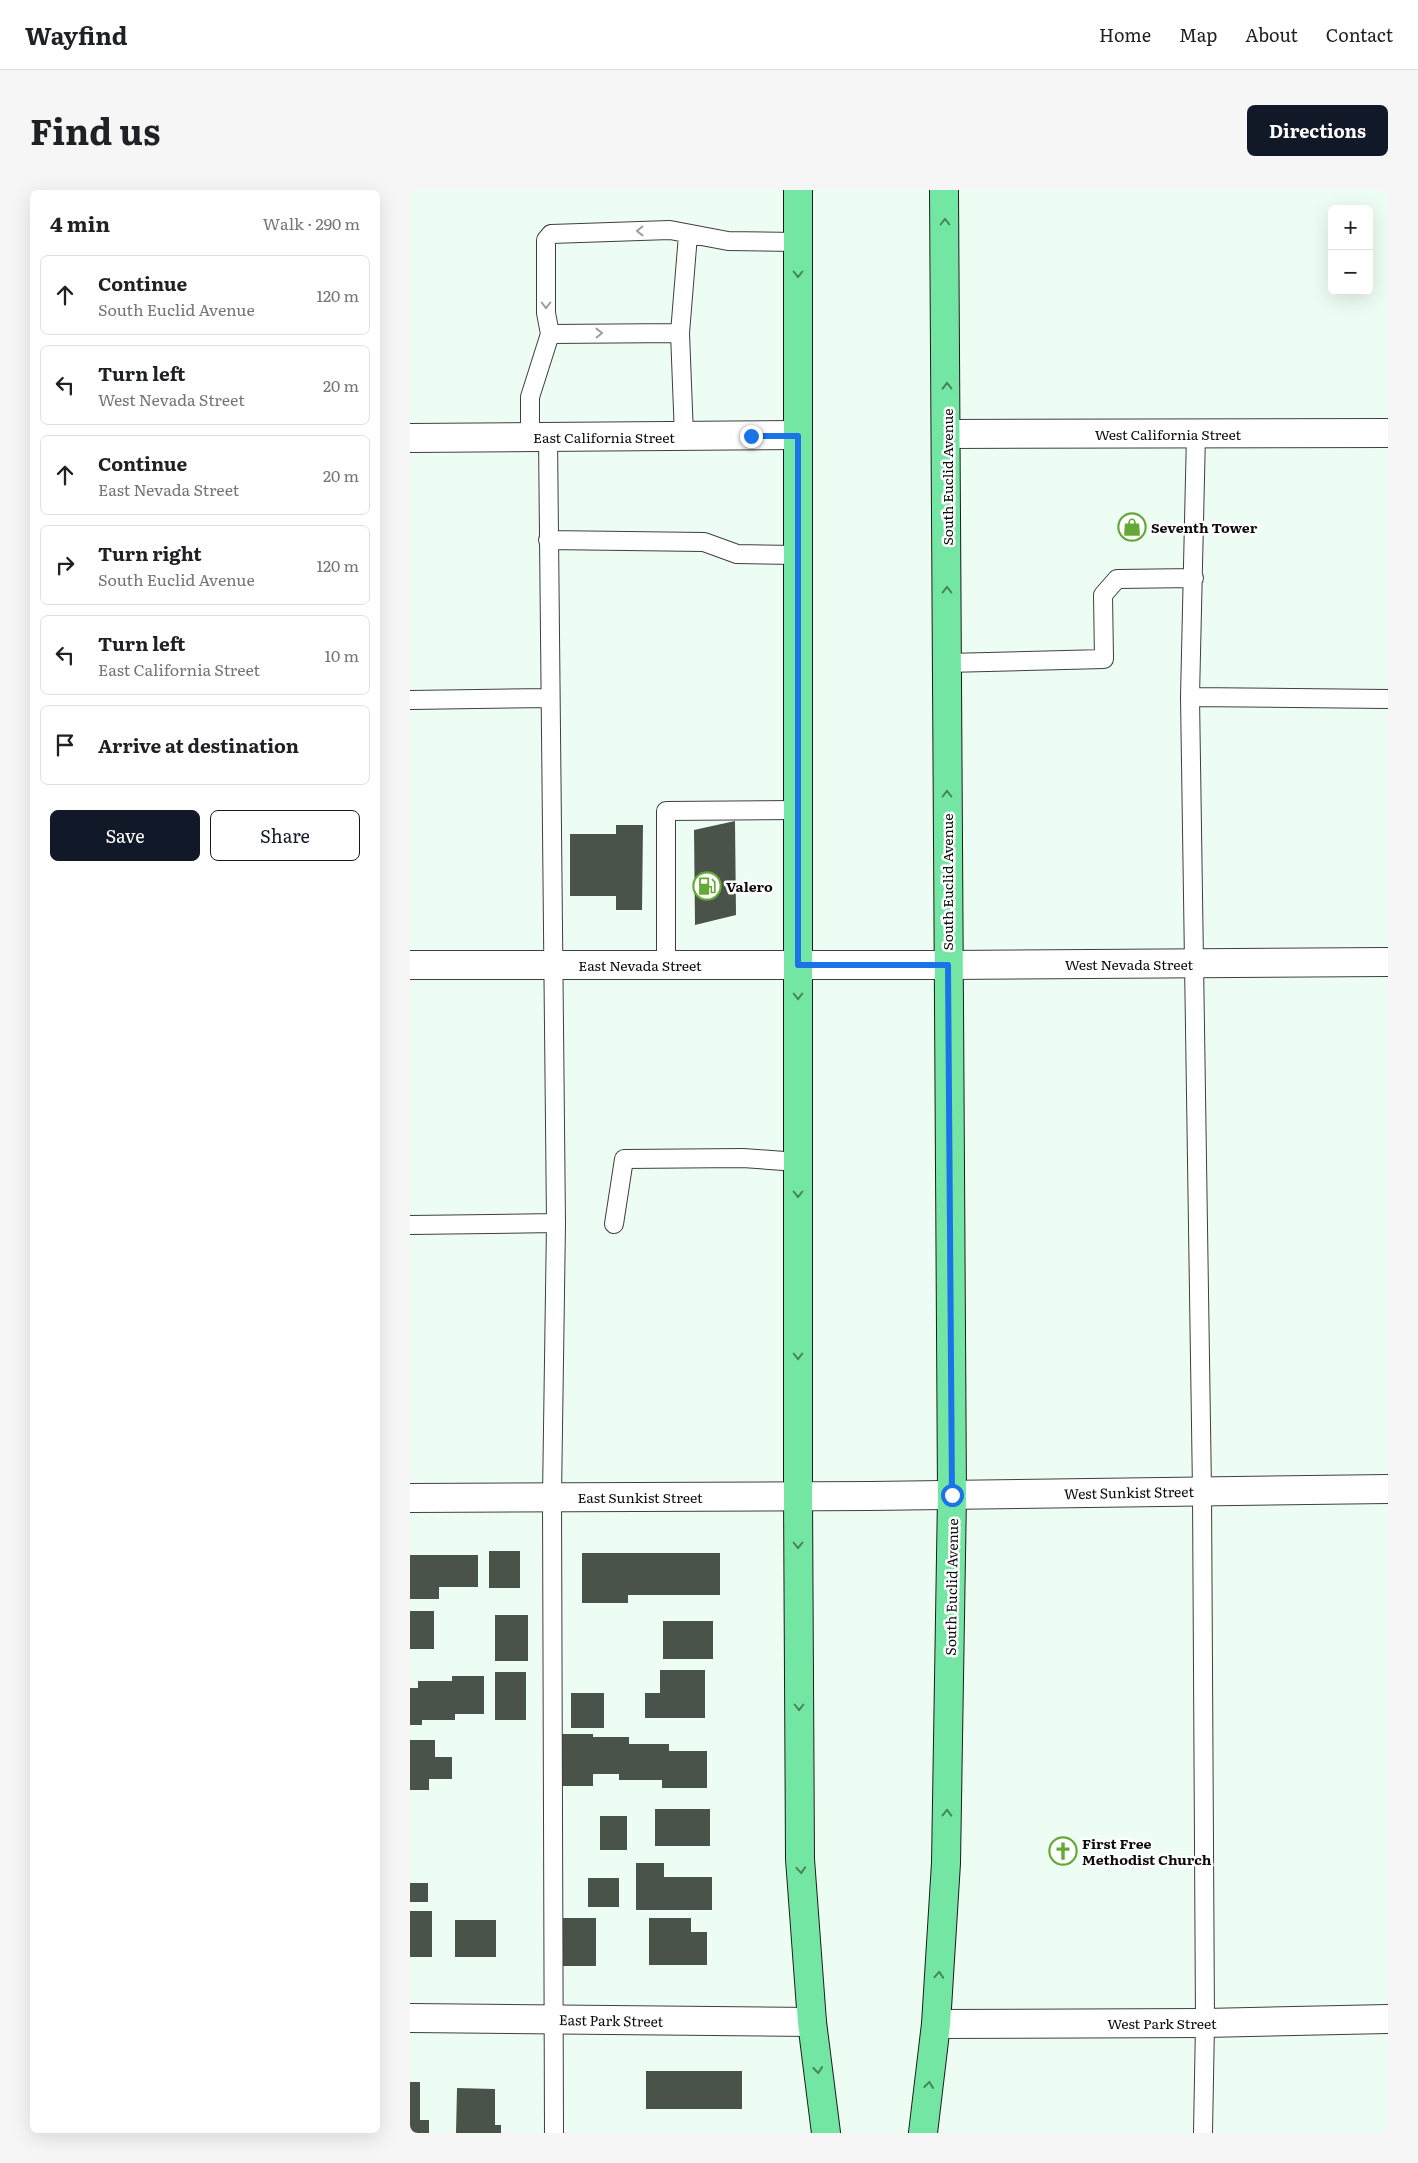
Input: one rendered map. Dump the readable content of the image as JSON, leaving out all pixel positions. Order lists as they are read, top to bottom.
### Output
{
  "streets": {
    "main road": ["South Euclid Avenue"],
    "street": [
      "West California Street",
      "East California Street",
      "West Nevada Street",
      "East Nevada Street",
      "West Sunkist Street",
      "East Sunkist Street",
      "East Park Street",
      "West Park Street"
    ]
  },
  "crossings": [
    ["West California Street", "South Euclid Avenue"],
    ["South Euclid Avenue", "West Nevada Street"],
    ["South Euclid Avenue", "West Sunkist Street"],
    ["South Euclid Avenue", "West Park Street"],
    ["West Nevada Street", "East Nevada Street"],
    ["West Sunkist Street", "East Sunkist Street"]
  ],
  "places": {
    "shop": ["Seventh Tower"],
    "fuel station": ["Valero"],
    "church": ["First Free Methodist Church"]
  },
  "page": {
    "header": "Wayfind",
    "nav": [
      "Home",
      "Map",
      "About",
      "Contact"
    ],
    "title": "Find us",
    "buttons": [
      "Directions",
      ["Save", "Share"]
    ],
    "heading": ["4 min", "Walk · 290 m"],
    "map_buttons": ["+", "−"],
    "list": [
      ["Continue", "South Euclid Avenue", "120 m"],
      ["Turn left", "West Nevada Street", "20 m"],
      ["Continue", "East Nevada Street", "20 m"],
      ["Turn right", "South Euclid Avenue", "120 m"],
      ["Turn left", "East California Street", "10 m"],
      "Arrive at destination"
    ]
  }
}
